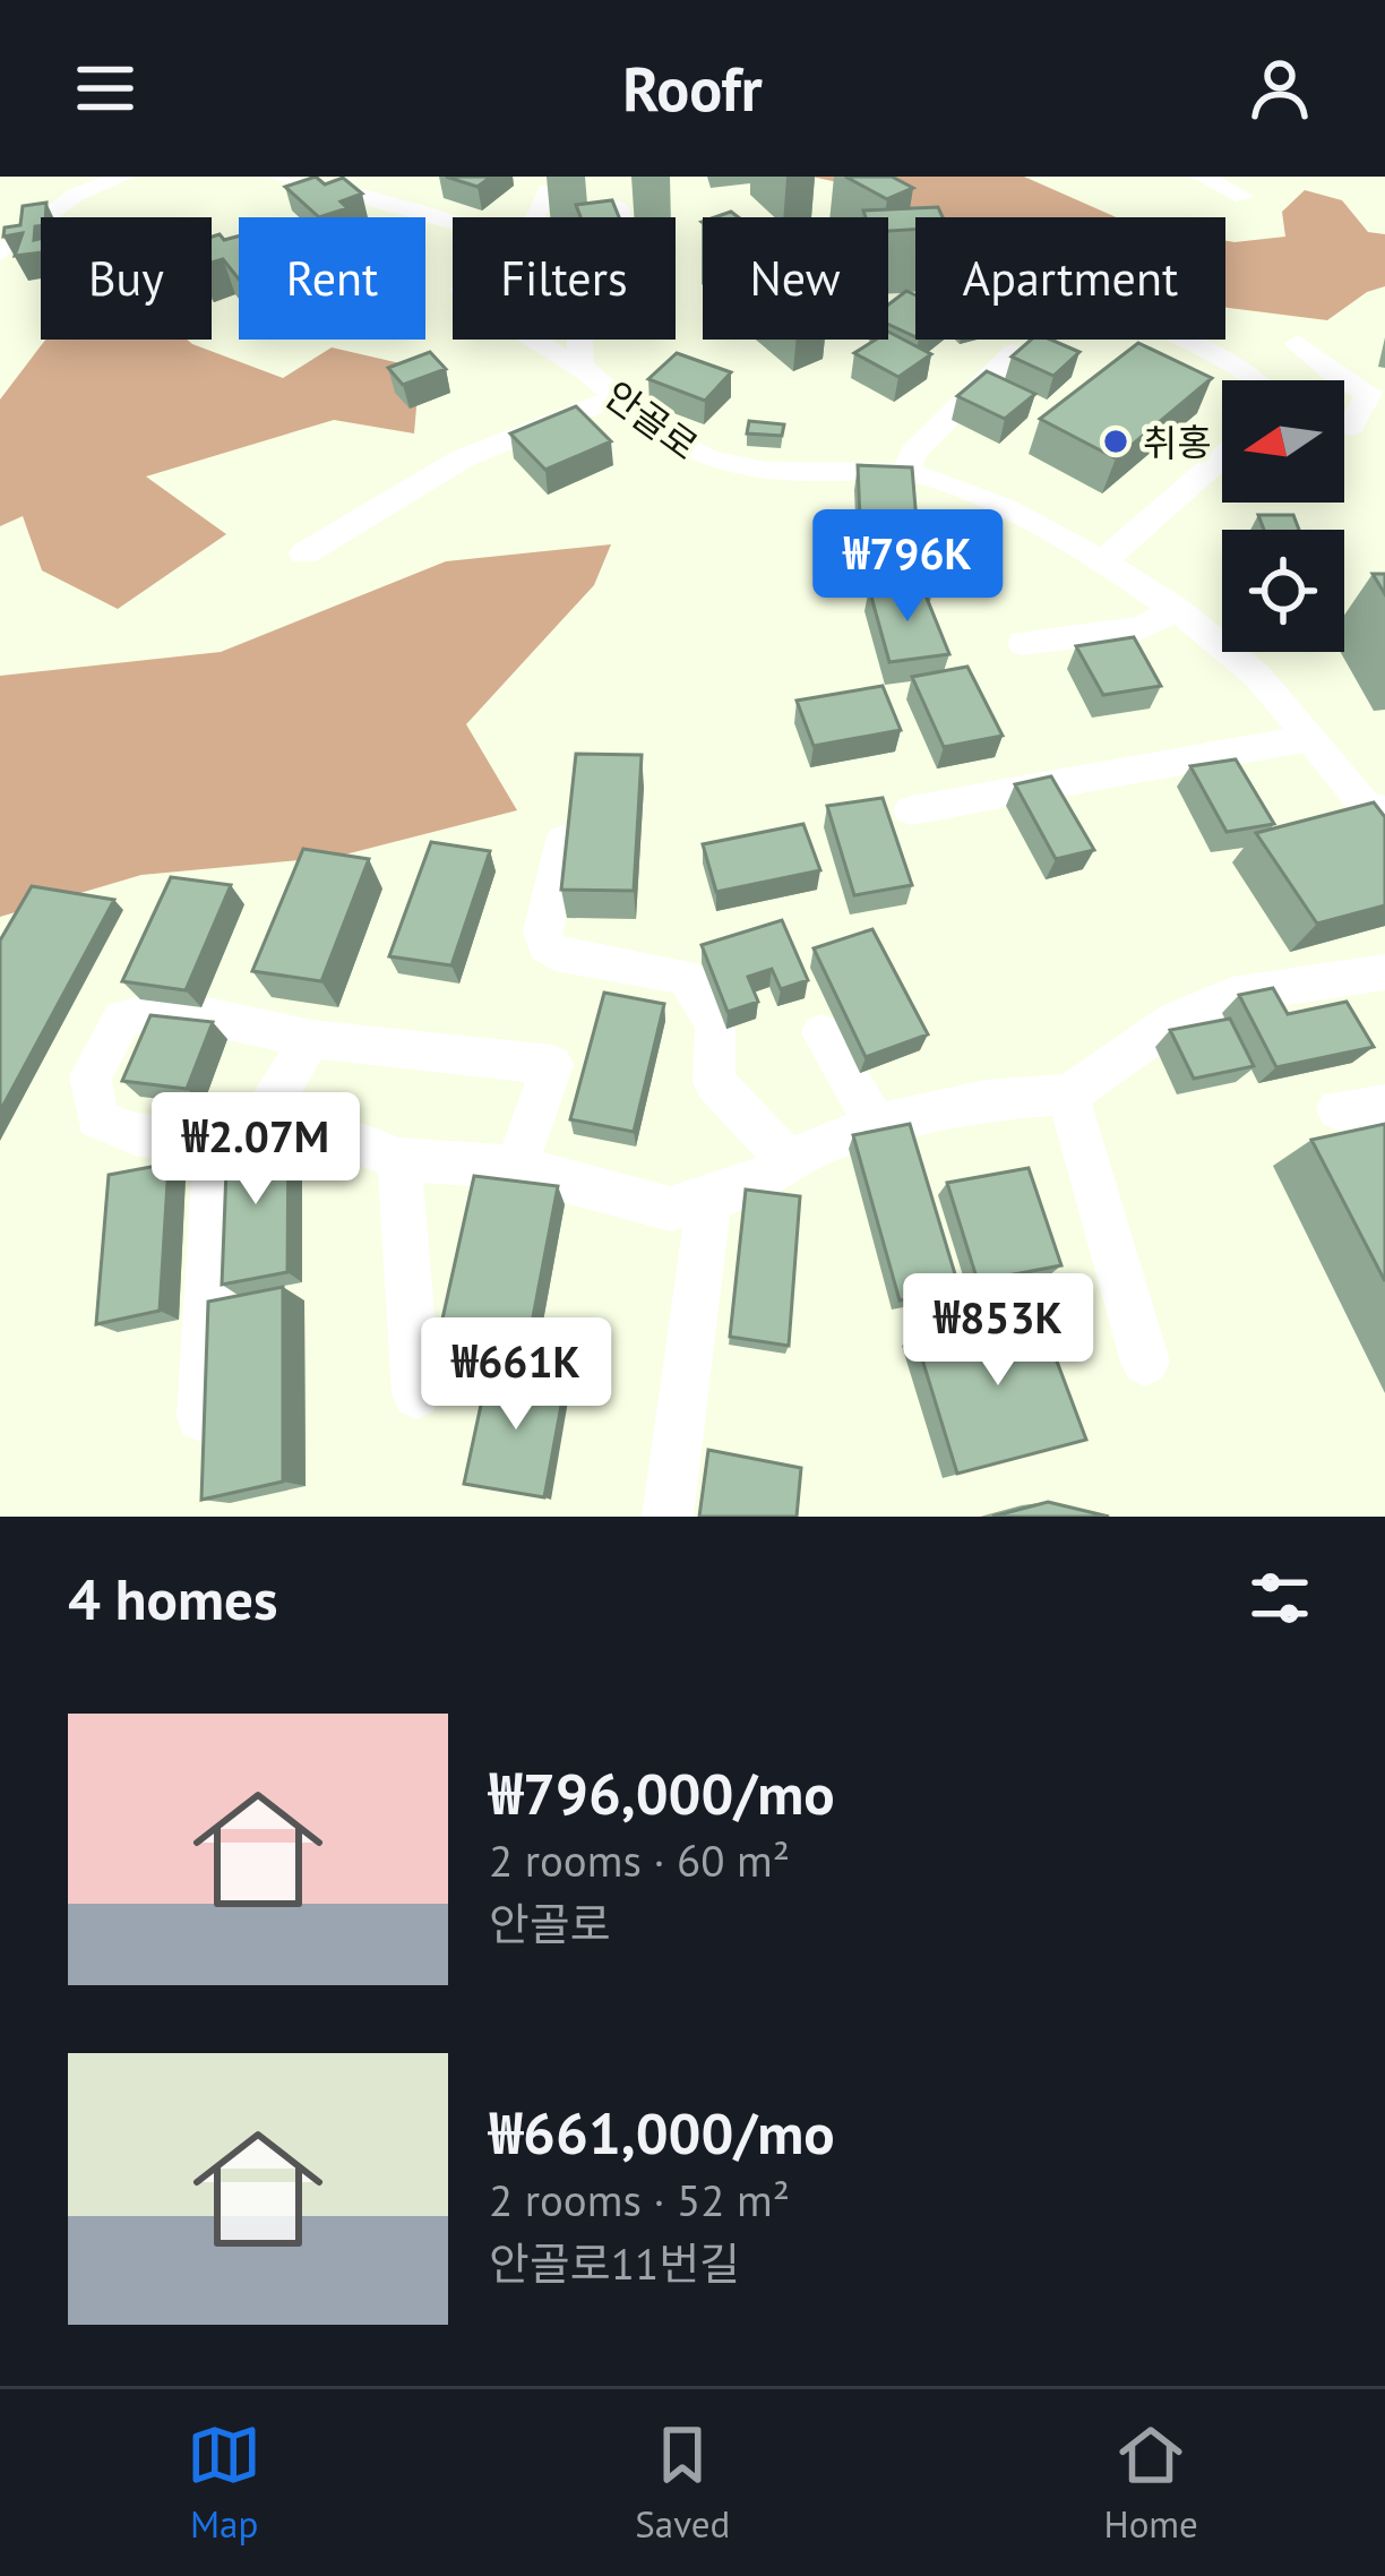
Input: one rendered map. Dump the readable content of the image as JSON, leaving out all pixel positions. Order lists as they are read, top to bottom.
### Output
{
  "streets": {
    "street": ["안골로"]
  },
  "places": ["취홍"],
  "north": "left",
  "page": {
    "header": "Roofr",
    "chip": [
      "Buy",
      "Rent",
      "Filters",
      "New",
      "Apartment"
    ],
    "price": [
      "₩796K",
      "₩2.07M",
      "₩853K",
      "₩661K"
    ],
    "heading": "4 homes",
    "list": [
      {
        "name": "₩796,000/mo",
        "note": "2 rooms · 60 m² · 안골로"
      },
      {
        "name": "₩661,000/mo",
        "note": "2 rooms · 52 m² · 안골로11번길"
      }
    ],
    "tabs": ["Map", "Saved", "Home"]
  }
}
